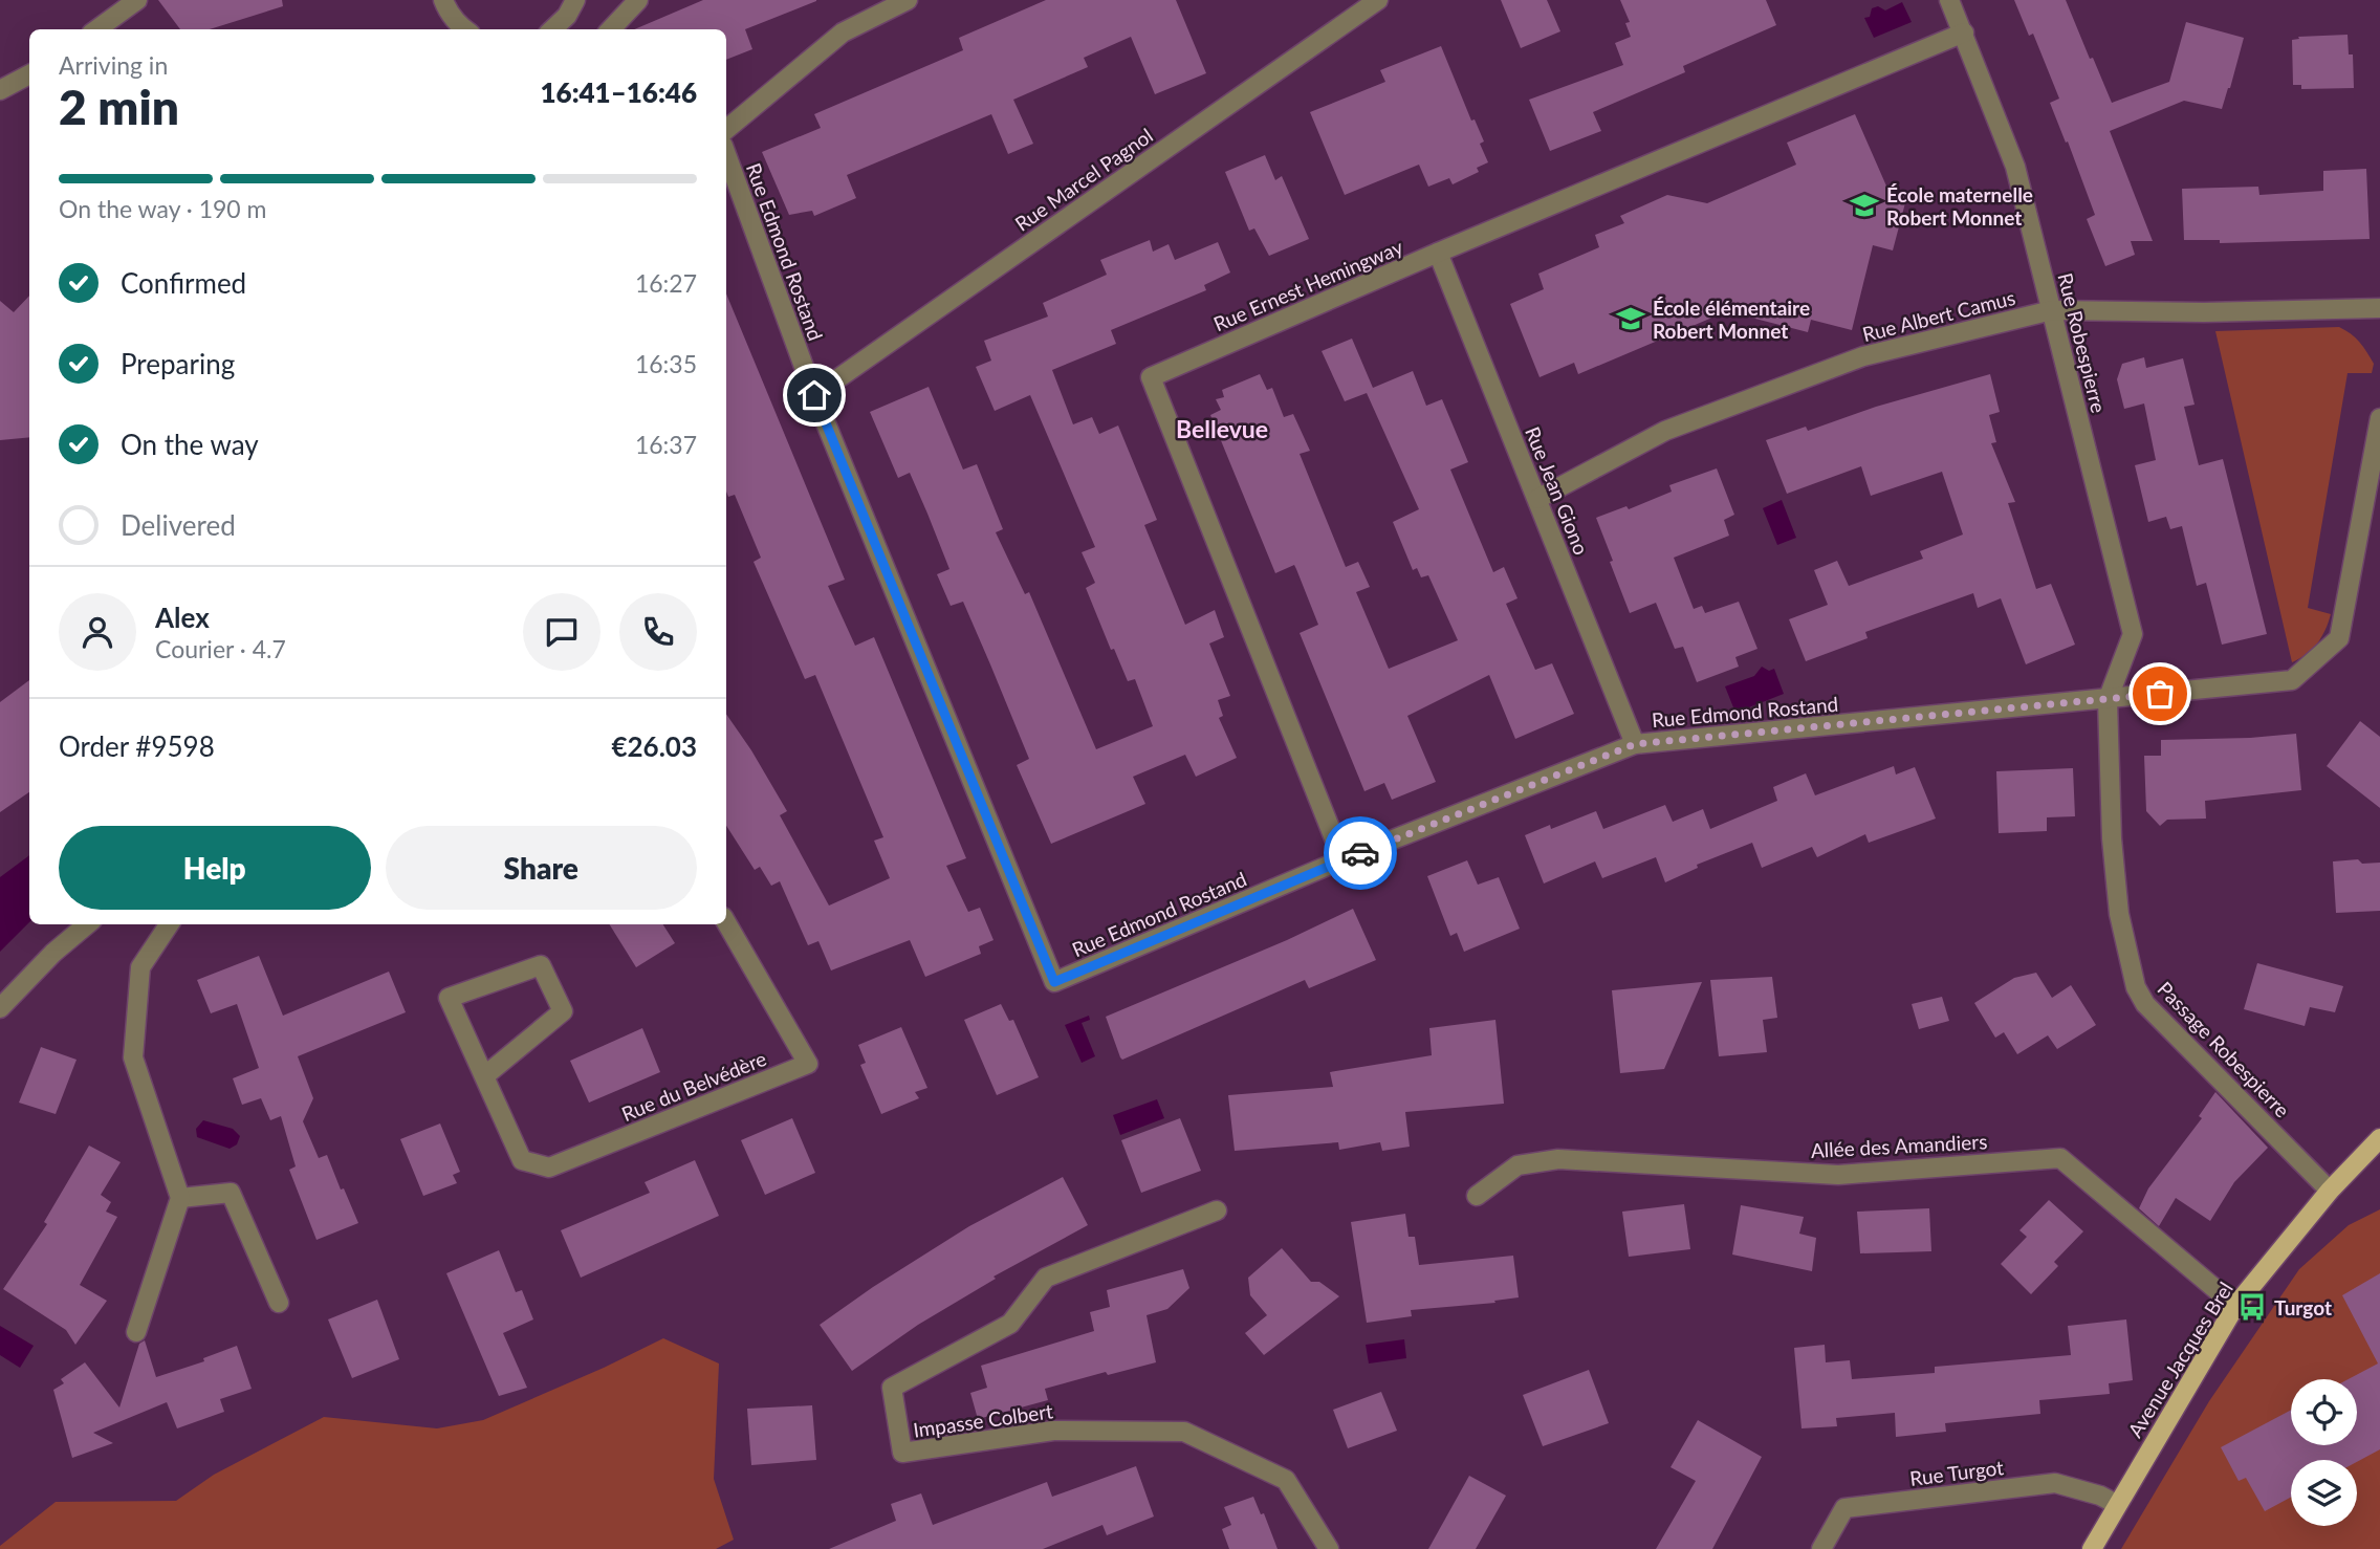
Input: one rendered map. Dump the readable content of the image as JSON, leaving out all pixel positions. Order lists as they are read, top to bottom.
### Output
{
  "streets": {
    "main road": ["Avenue Jacques Brel"],
    "street": [
      "Rue Marcel Pagnol",
      "Rue Edmond Rostand",
      "Rue Ernest Hemingway",
      "Rue Albert Camus",
      "Rue Robespierre",
      "Rue Jean Giono",
      "Passage Robespierre",
      "Rue du Belvédère",
      "Allée des Amandiers",
      "Impasse Colbert",
      "Rue Turgot"
    ]
  },
  "crossings": [
    ["Rue Marcel Pagnol", "Rue Edmond Rostand"],
    ["Rue Edmond Rostand", "Rue Ernest Hemingway"],
    ["Rue Edmond Rostand", "Rue Robespierre"],
    ["Rue Edmond Rostand", "Rue Jean Giono"],
    ["Rue Edmond Rostand", "Passage Robespierre"],
    ["Rue Ernest Hemingway", "Rue Robespierre"],
    ["Rue Ernest Hemingway", "Rue Jean Giono"],
    ["Rue Albert Camus", "Rue Robespierre"],
    ["Rue Albert Camus", "Rue Jean Giono"],
    ["Rue Robespierre", "Passage Robespierre"],
    ["Passage Robespierre", "Avenue Jacques Brel"],
    ["Allée des Amandiers", "Avenue Jacques Brel"],
    ["Avenue Jacques Brel", "Rue Turgot"]
  ],
  "districts": ["Bellevue"],
  "places": {
    "school or university": ["École maternelle Robert Monnet", "École élémentaire Robert Monnet"],
    "bus stop": ["Turgot"]
  },
  "page": {
    "heading": ["2 min", "Arriving in", "16:41–16:46"],
    "panel": [
      "Alex",
      "Courier · 4.7",
      "Order #9598",
      "€26.03"
    ],
    "bar": "On the way · 190 m",
    "list": [
      ["Confirmed", "16:27"],
      ["Preparing", "16:35"],
      ["On the way", "16:37"],
      "Delivered"
    ],
    "buttons": ["Help", "Share"]
  }
}
